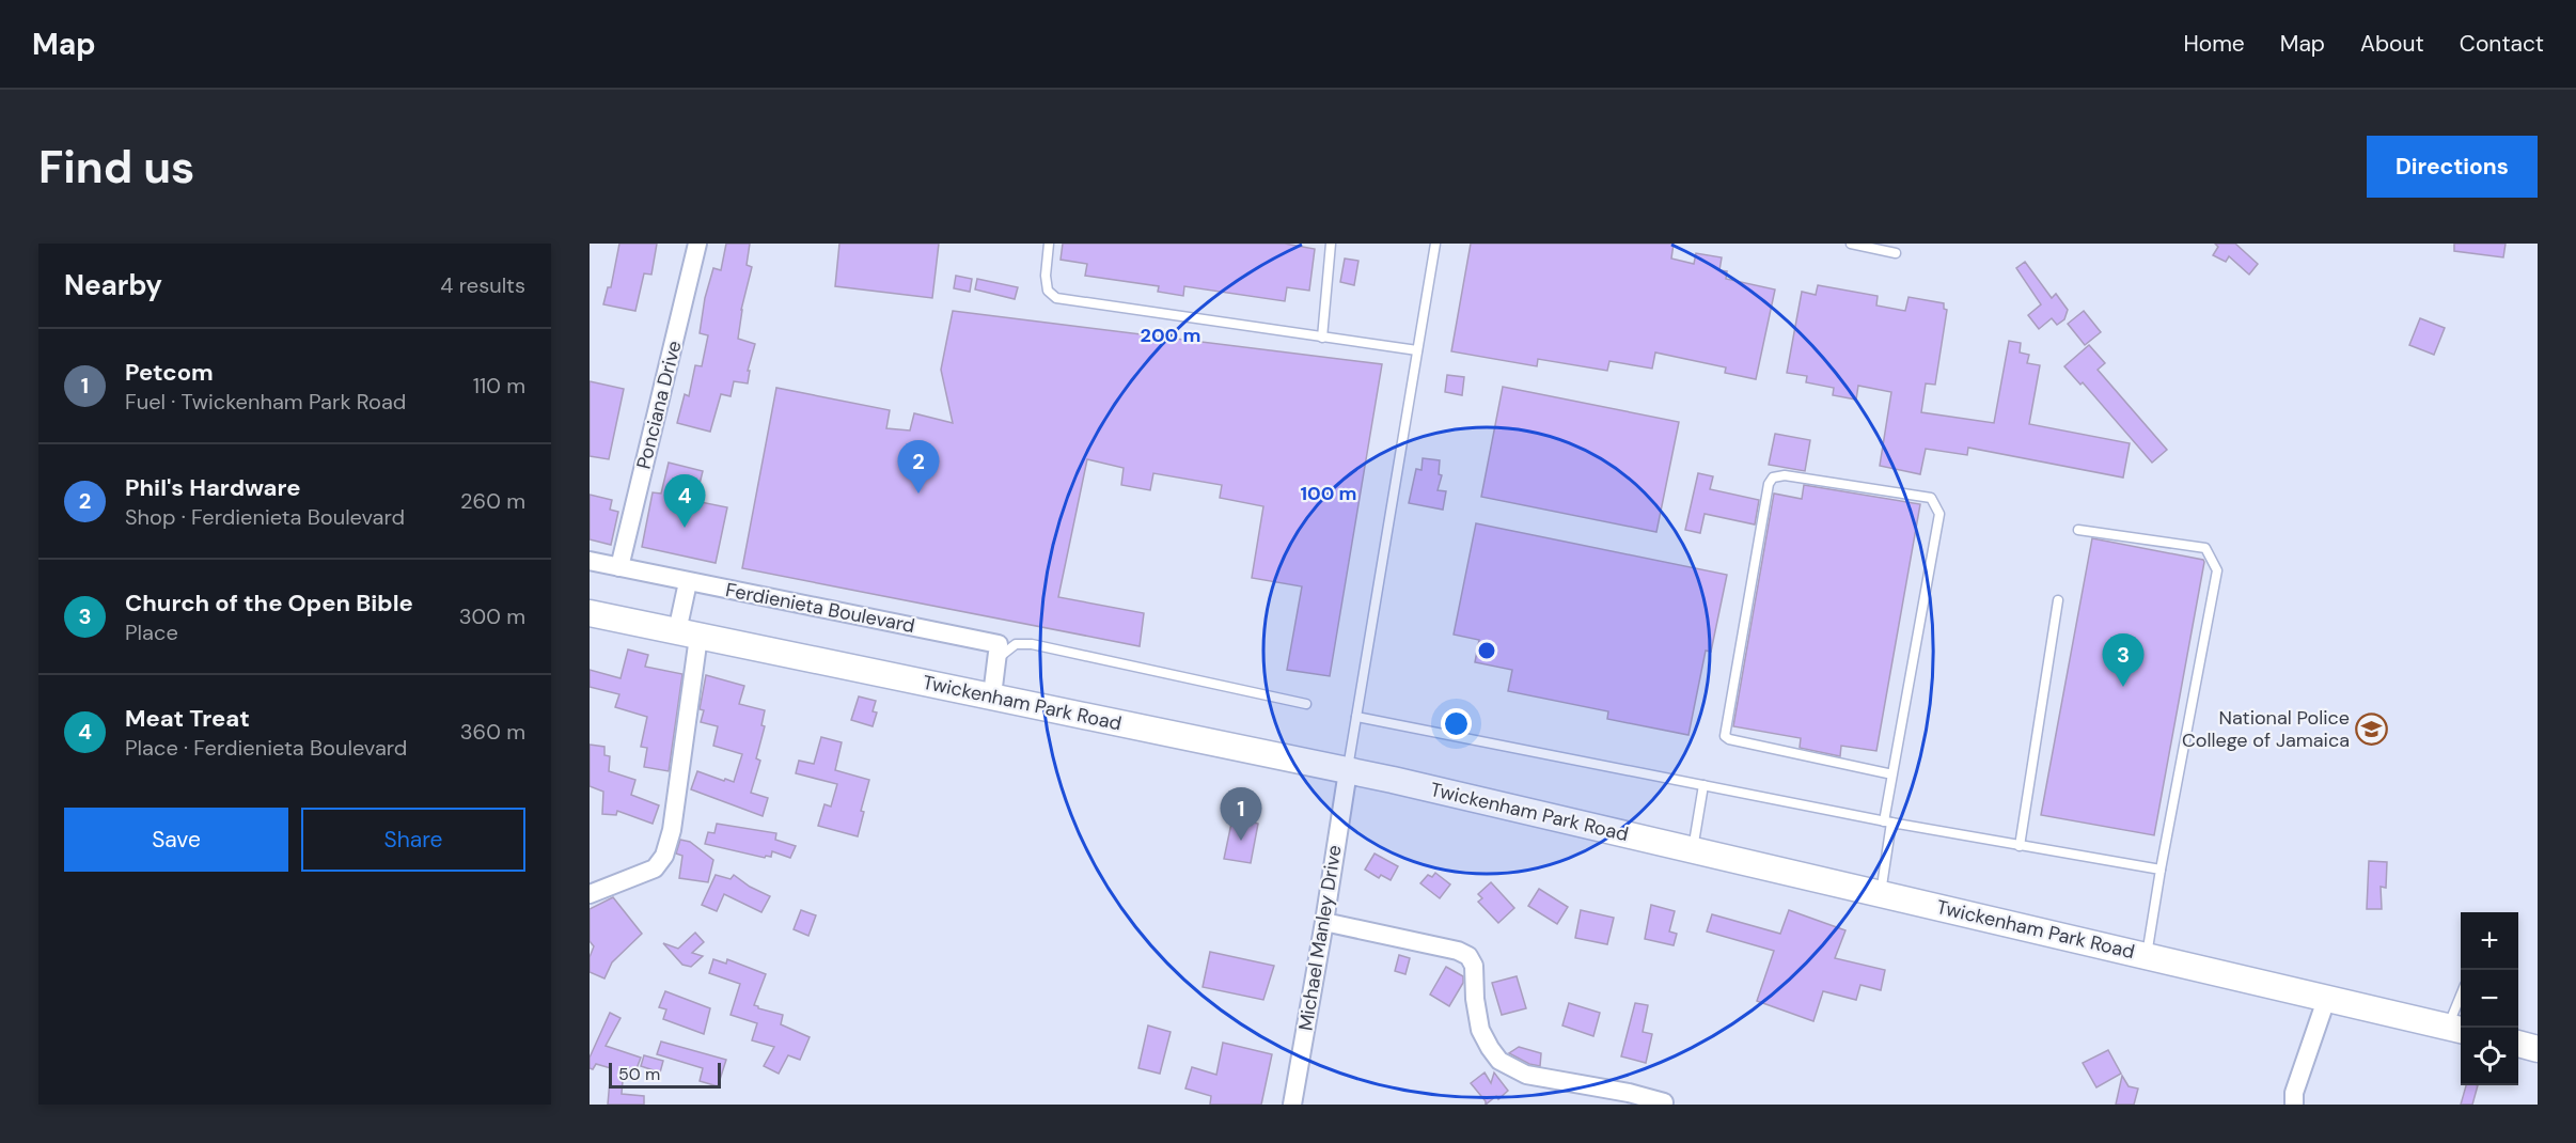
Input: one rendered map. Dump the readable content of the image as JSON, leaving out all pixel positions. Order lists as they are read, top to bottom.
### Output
{
  "streets": {
    "main road": ["Twickenham Park Road"],
    "street": ["Ponciana Drive", "Ferdienieta Boulevard", "Michael Manley Drive"]
  },
  "crossings": [
    ["Ponciana Drive", "Ferdienieta Boulevard"],
    ["Twickenham Park Road", "Michael Manley Drive"]
  ],
  "places": {
    "school or university": ["National Police College of Jamaica"]
  },
  "scale_bar": "50 m",
  "page": {
    "header": "Map",
    "nav": [
      "Home",
      "Map",
      "About",
      "Contact"
    ],
    "buttons": [
      "Directions",
      ["Save", "Share"]
    ],
    "title": "Find us",
    "heading": ["Nearby", "4 results"],
    "list": [
      {
        "mark": "1",
        "name": "Petcom",
        "note": "Fuel · Twickenham Park Road",
        "value": "110 m"
      },
      {
        "mark": "2",
        "name": "Phil's Hardware",
        "note": "Shop · Ferdienieta Boulevard",
        "value": "260 m"
      },
      {
        "mark": "3",
        "name": "Church of the Open Bible",
        "note": "Place",
        "value": "300 m"
      },
      {
        "mark": "4",
        "name": "Meat Treat",
        "note": "Place · Ferdienieta Boulevard",
        "value": "360 m"
      }
    ],
    "pins": [
      "2",
      "4",
      "3",
      "1"
    ],
    "map_buttons": ["+", "−"],
    "scale": "50 m"
  },
  "rings": ["200 m", "100 m"]
}
